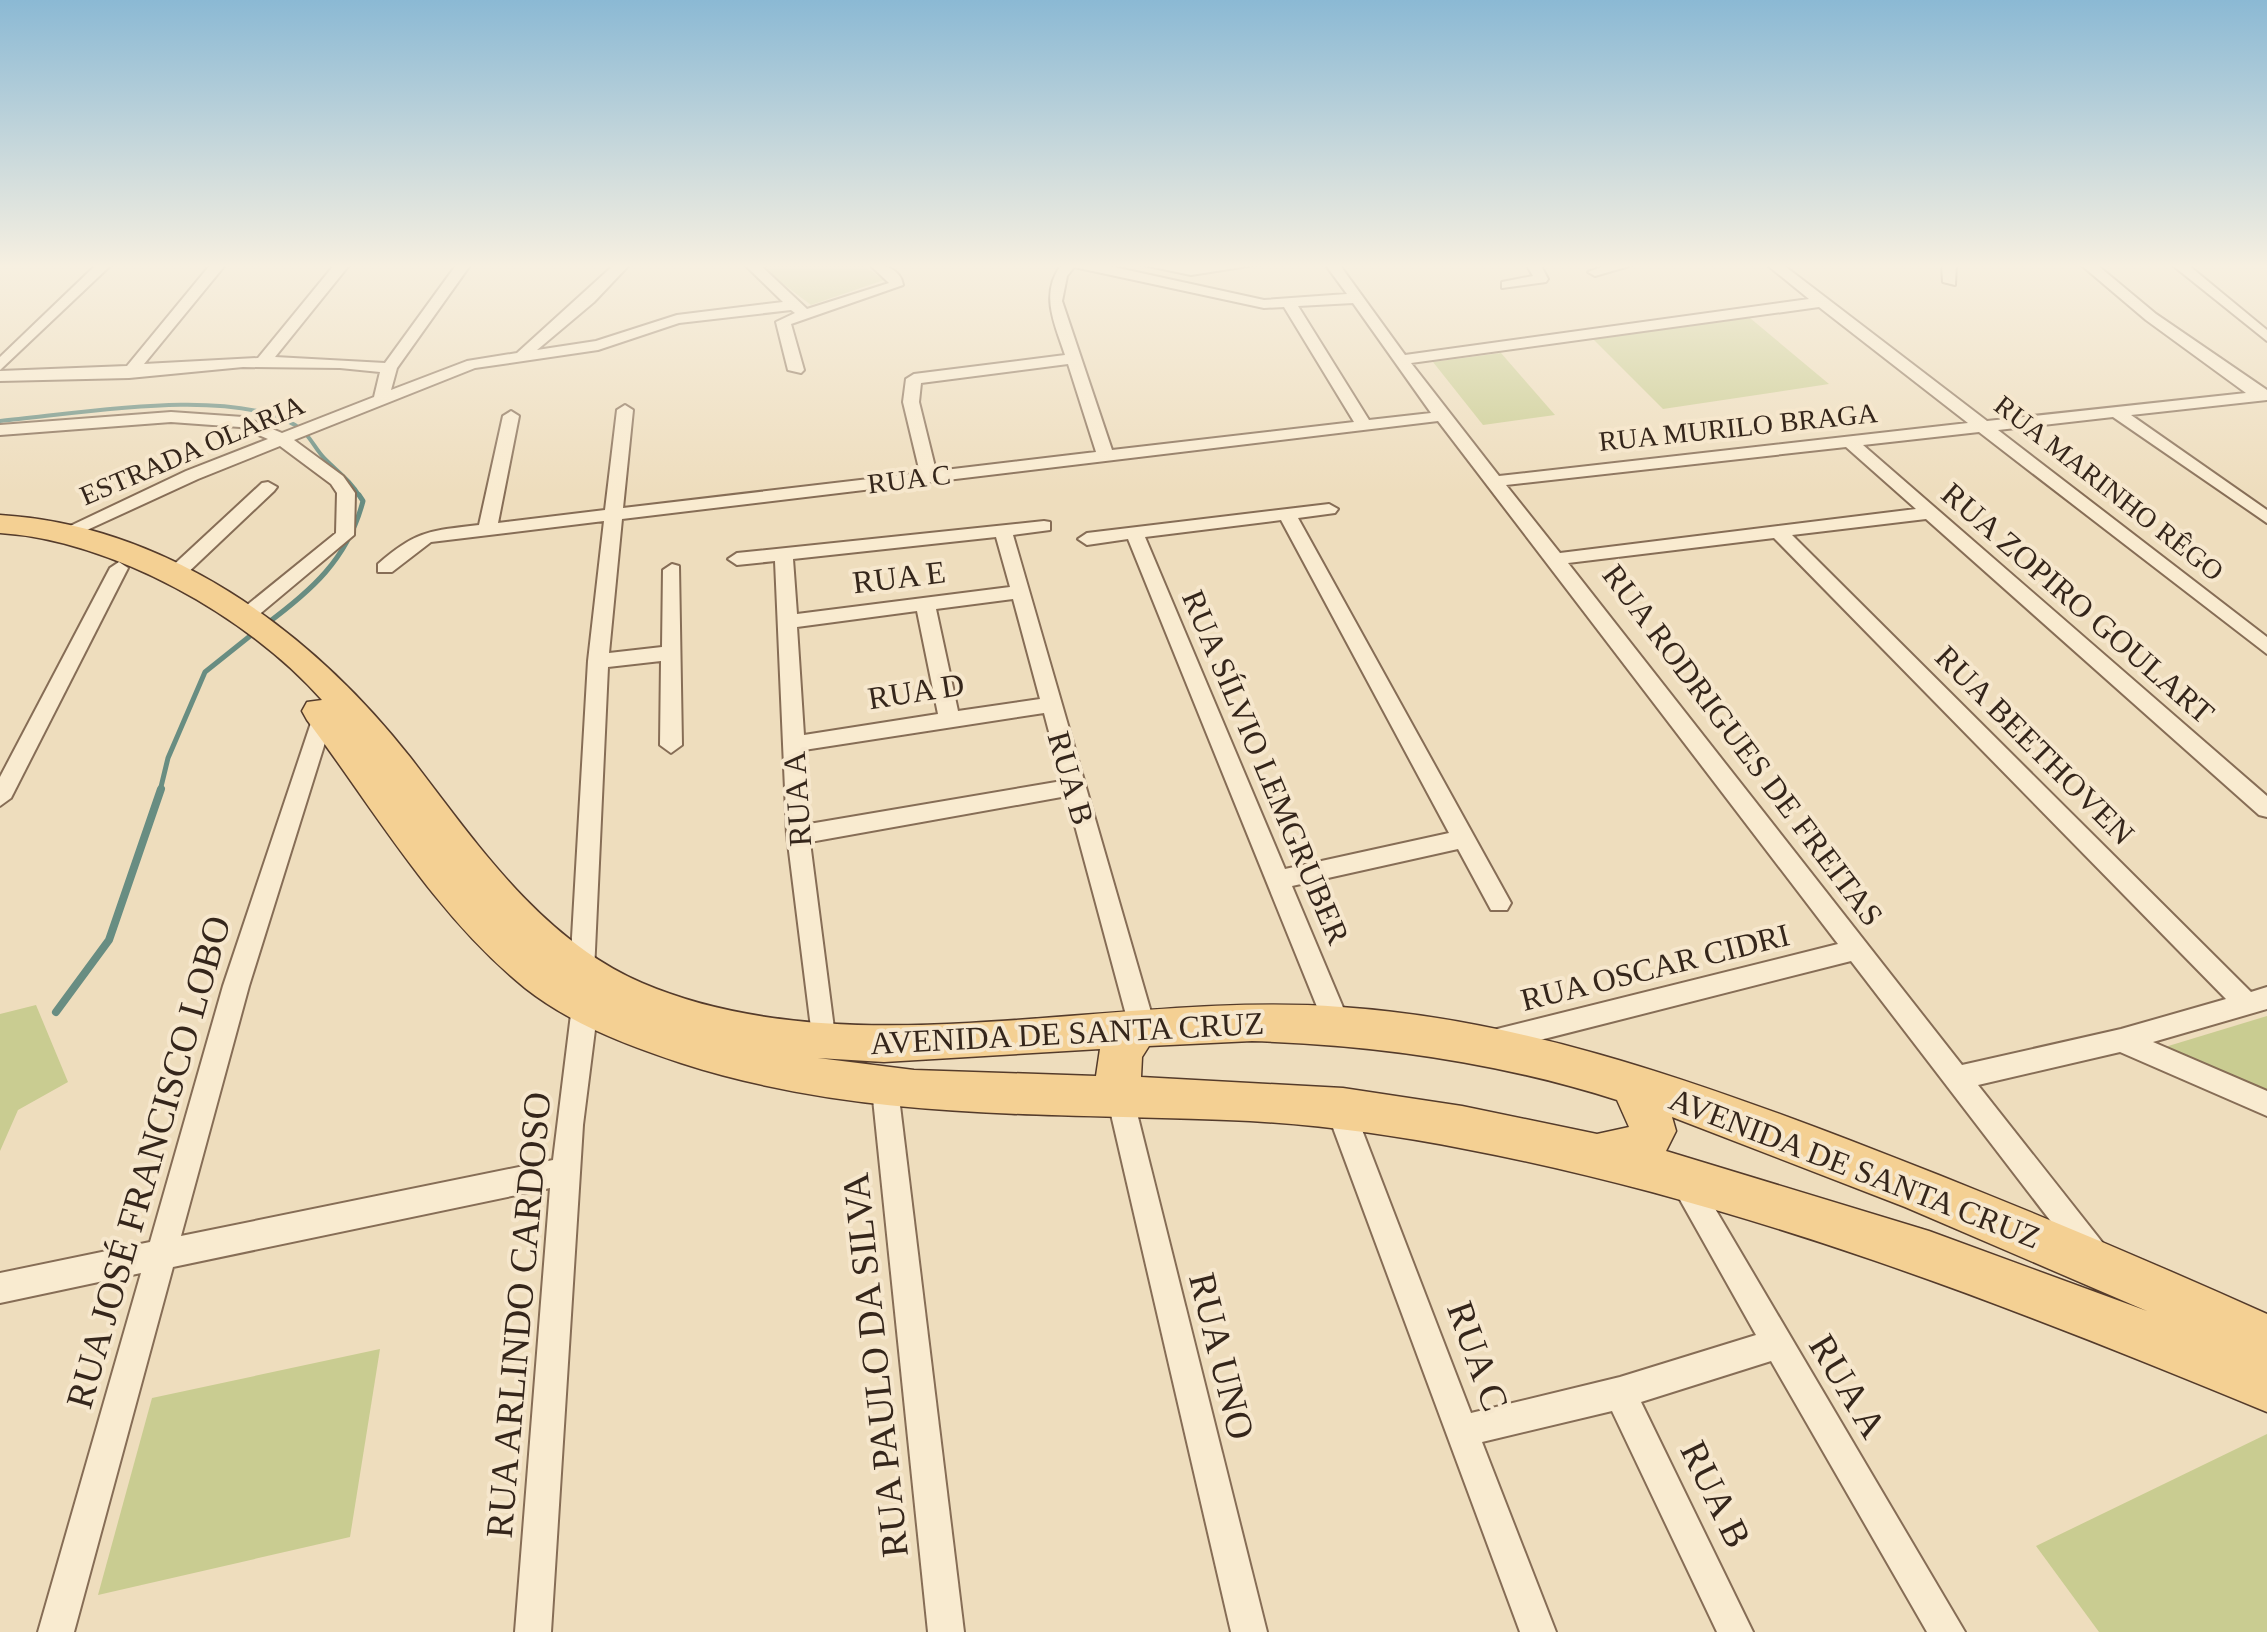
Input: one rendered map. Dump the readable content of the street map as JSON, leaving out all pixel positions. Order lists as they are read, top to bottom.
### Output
{
  "streets": {
    "main road": ["AVENIDA DE SANTA CRUZ"],
    "street": [
      "RUA MURILO BRAGA",
      "ESTRADA OLARIA",
      "RUA C",
      "RUA MARINHO RÊGO",
      "RUA E",
      "RUA ZOPIRO GOULART",
      "RUA D",
      "RUA RODRIGUES DE FREITAS",
      "RUA BEETHOVEN",
      "RUA SÍLVIO LEMGRUBER",
      "RUA B",
      "RUA A",
      "RUA OSCAR CIDRI",
      "RUA JOSÉ FRANCISCO LOBO",
      "RUA ARLINDO CARDOSO",
      "RUA UNO",
      "RUA PAULO DA SILVA"
    ]
  },
  "crossings": [
    ["RUA MURILO BRAGA", "RUA MARINHO RÊGO"],
    ["RUA MURILO BRAGA", "RUA ZOPIRO GOULART"],
    ["RUA MURILO BRAGA", "RUA RODRIGUES DE FREITAS"],
    ["ESTRADA OLARIA", "AVENIDA DE SANTA CRUZ"],
    ["RUA C", "RUA RODRIGUES DE FREITAS"],
    ["RUA C", "AVENIDA DE SANTA CRUZ"],
    ["RUA C", "RUA ARLINDO CARDOSO"],
    ["RUA E", "RUA B"],
    ["RUA E", "RUA A"],
    ["RUA D", "RUA B"],
    ["RUA D", "RUA A"],
    ["RUA RODRIGUES DE FREITAS", "RUA OSCAR CIDRI"],
    ["RUA RODRIGUES DE FREITAS", "AVENIDA DE SANTA CRUZ"],
    ["RUA SÍLVIO LEMGRUBER", "AVENIDA DE SANTA CRUZ"],
    ["RUA B", "AVENIDA DE SANTA CRUZ"],
    ["RUA A", "AVENIDA DE SANTA CRUZ"],
    ["RUA OSCAR CIDRI", "AVENIDA DE SANTA CRUZ"],
    ["AVENIDA DE SANTA CRUZ", "RUA JOSÉ FRANCISCO LOBO"],
    ["AVENIDA DE SANTA CRUZ", "RUA ARLINDO CARDOSO"],
    ["AVENIDA DE SANTA CRUZ", "RUA UNO"],
    ["AVENIDA DE SANTA CRUZ", "RUA PAULO DA SILVA"]
  ]
}
